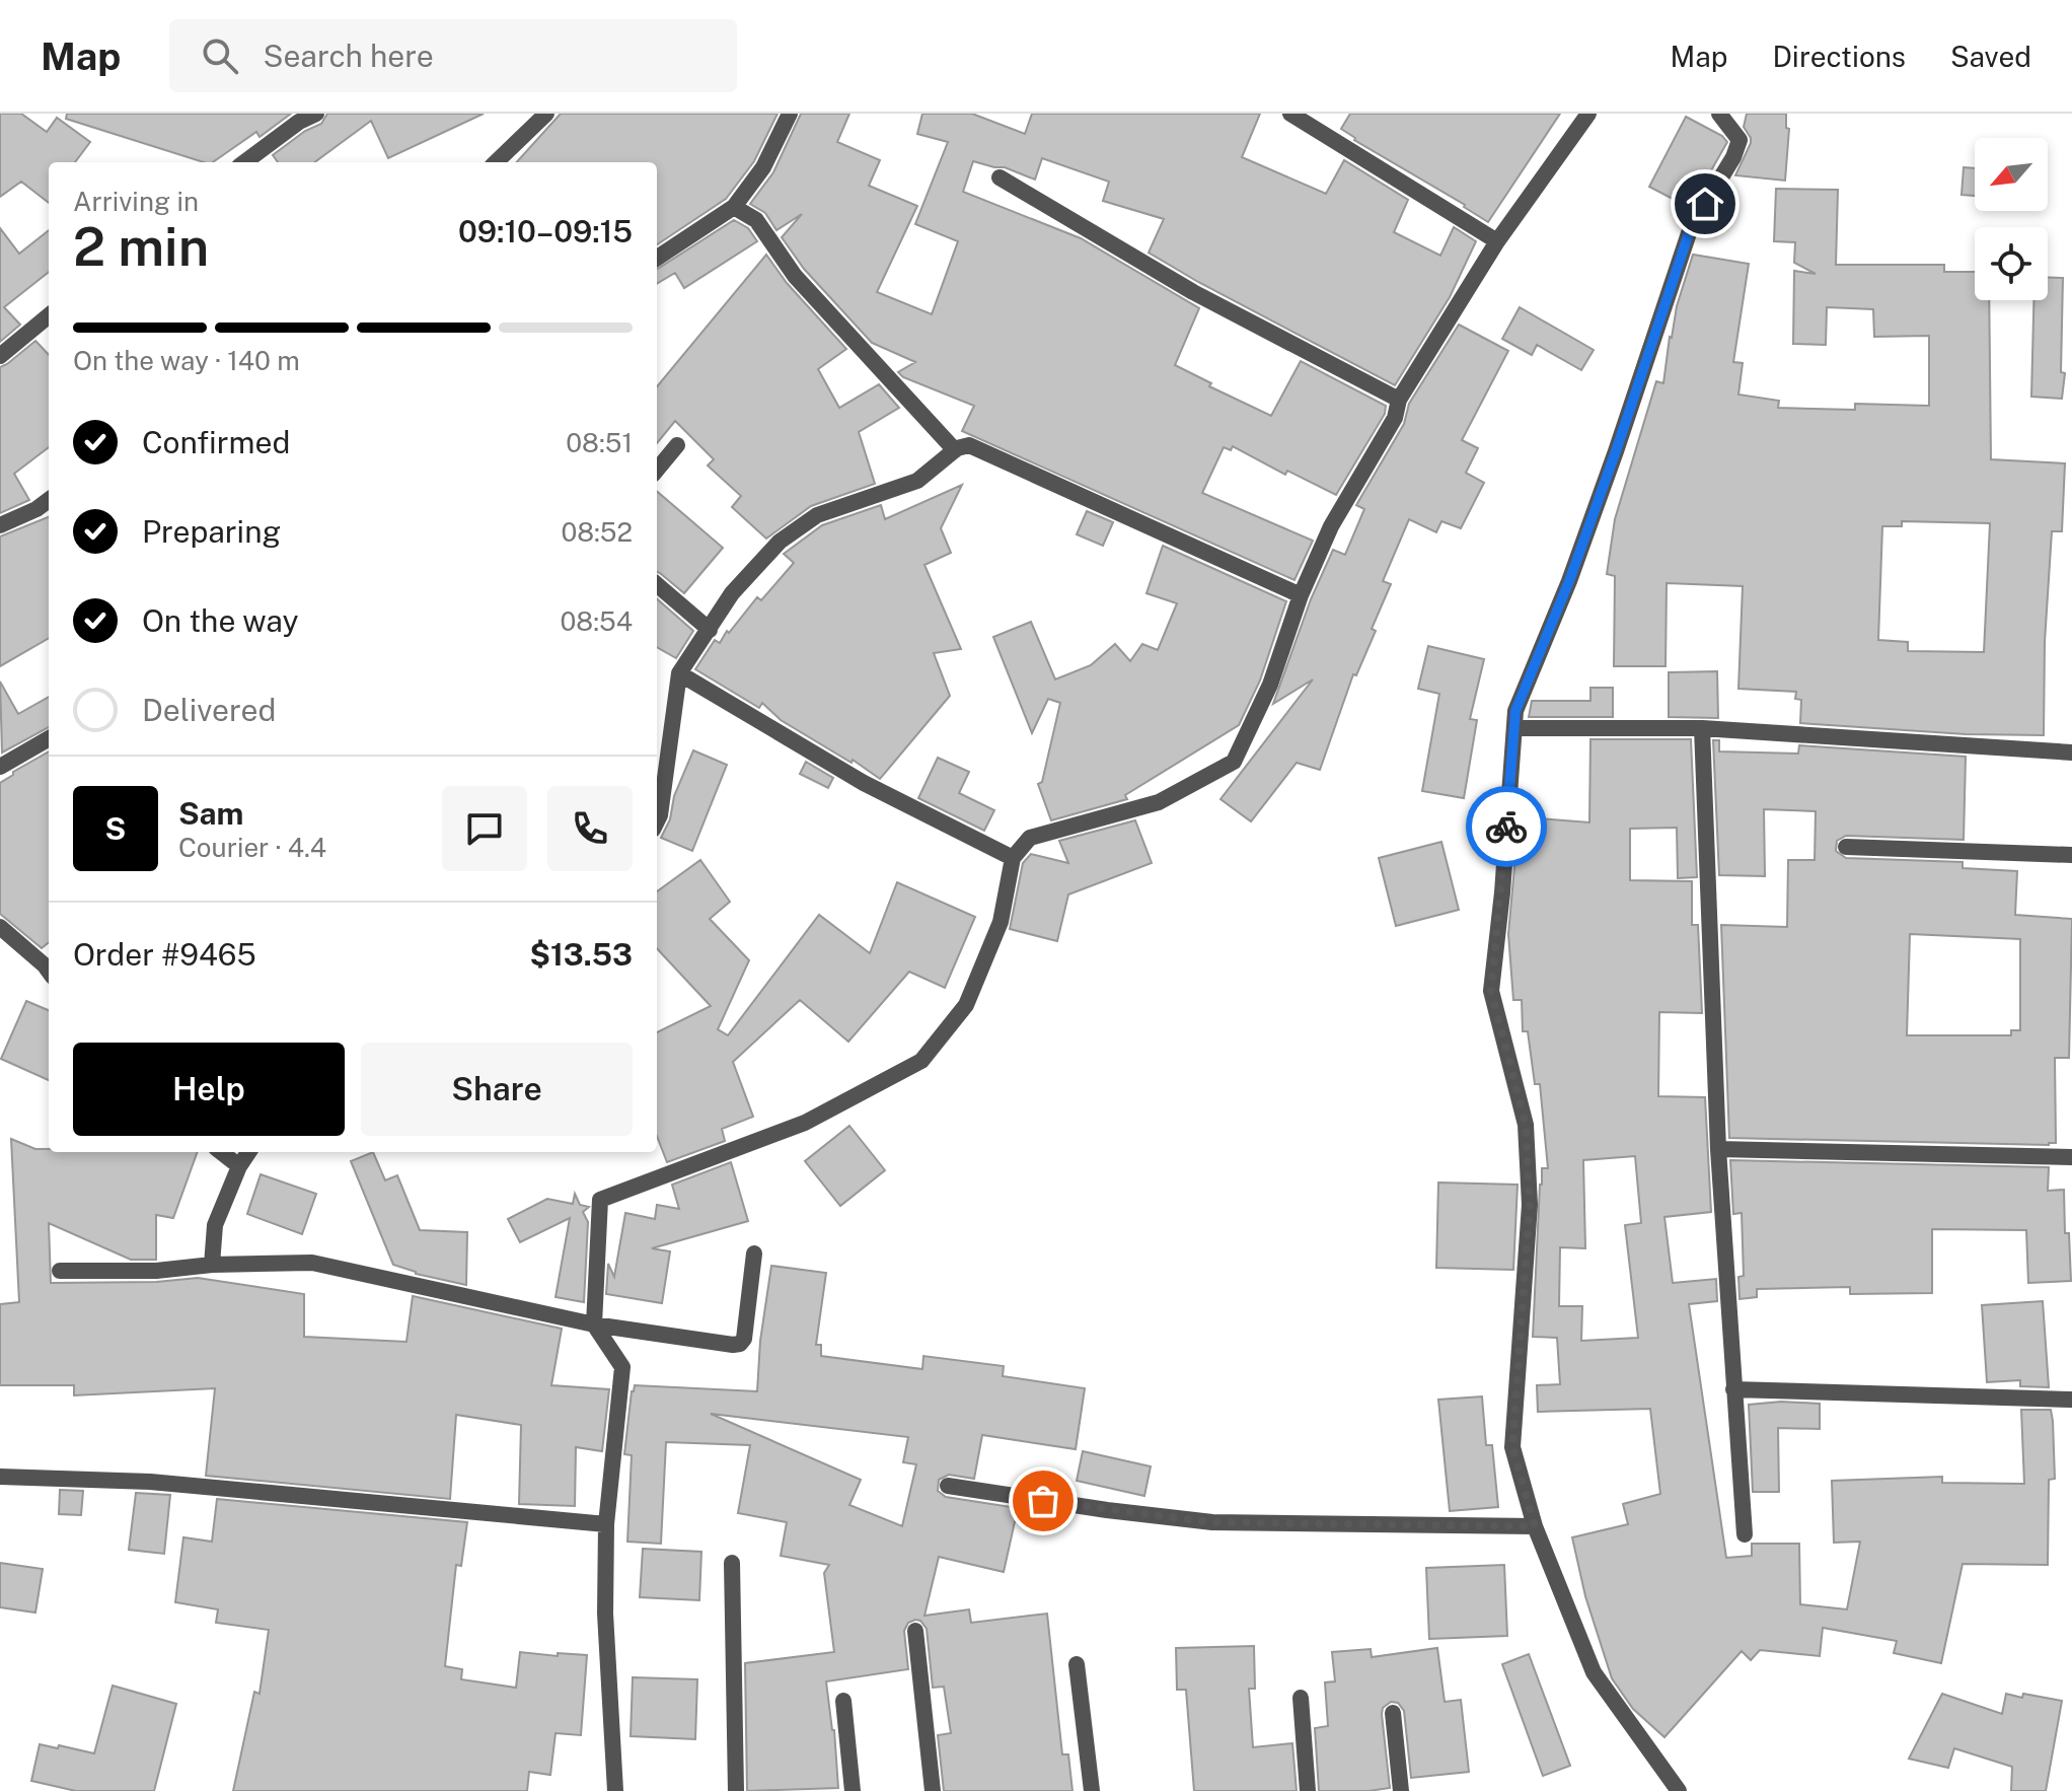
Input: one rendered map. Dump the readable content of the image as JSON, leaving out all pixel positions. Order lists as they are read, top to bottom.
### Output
{
  "north": "bottom left",
  "page": {
    "header": "Map",
    "search": "Search here",
    "nav": ["Map", "Directions", "Saved"],
    "heading": ["2 min", "Arriving in", "09:10–09:15"],
    "panel": [
      "Sam",
      "Courier · 4.4",
      "Order #9465",
      "$13.53"
    ],
    "bar": "On the way · 140 m",
    "list": [
      ["Confirmed", "08:51"],
      ["Preparing", "08:52"],
      ["On the way", "08:54"],
      "Delivered"
    ],
    "round": "S",
    "buttons": ["Help", "Share"]
  }
}
